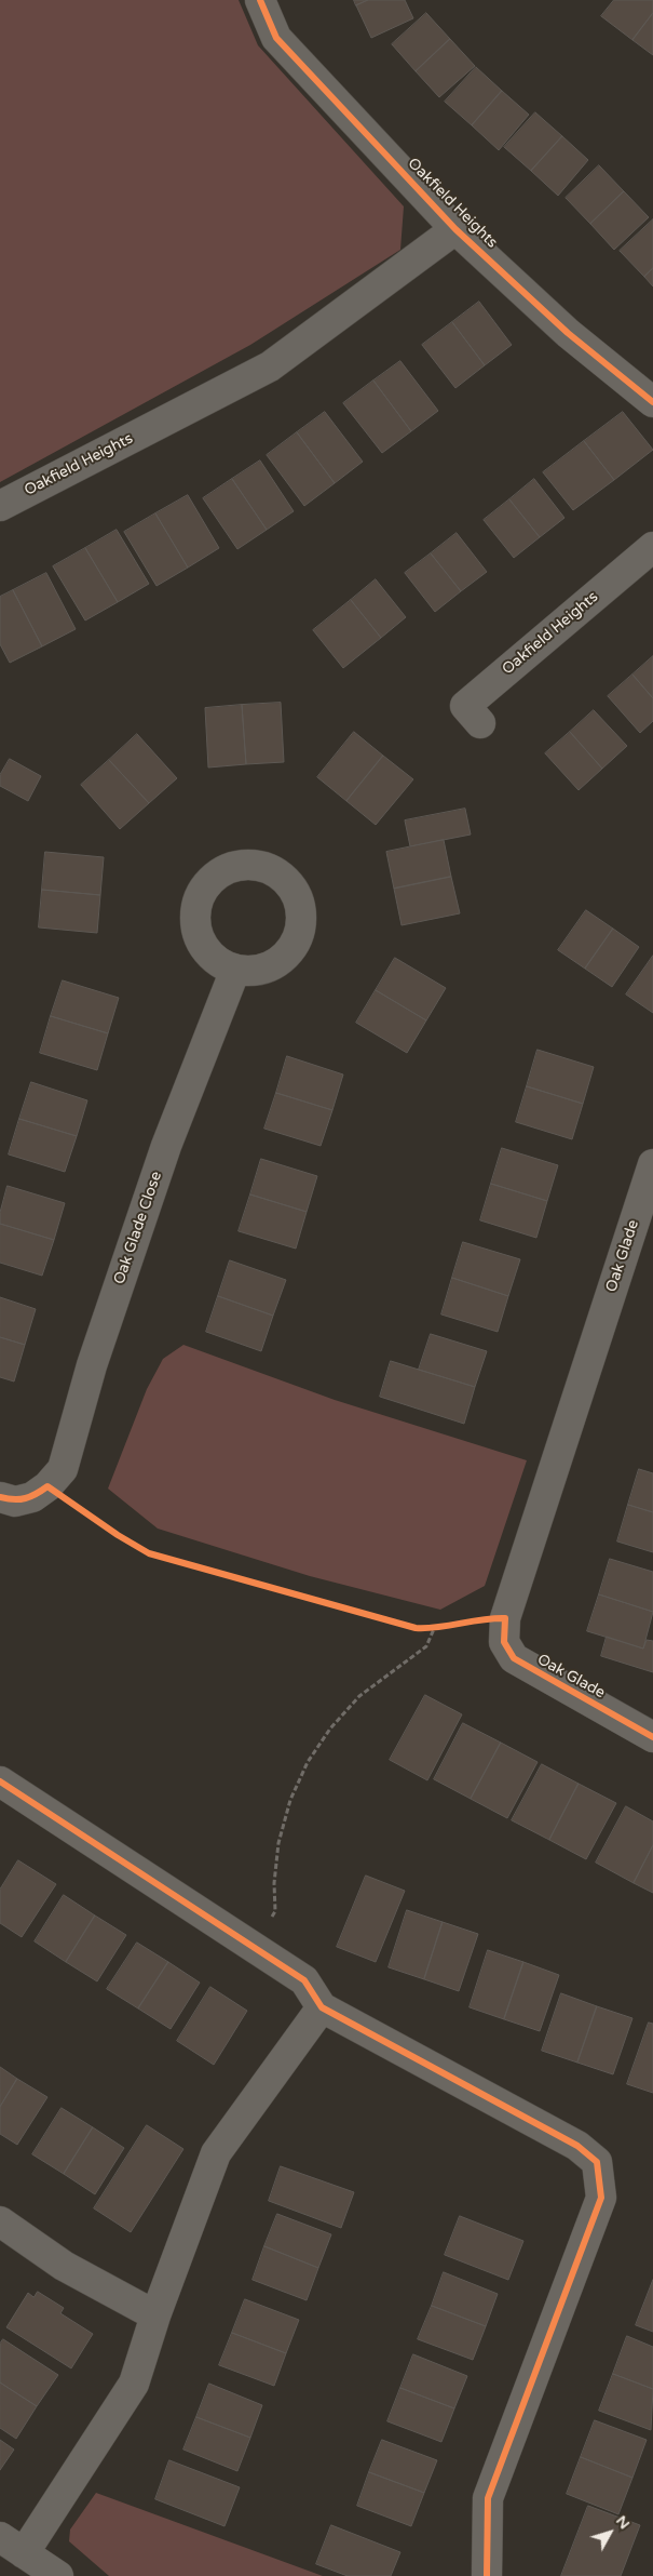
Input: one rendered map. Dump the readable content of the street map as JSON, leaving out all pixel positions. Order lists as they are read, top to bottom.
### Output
{
  "streets": {
    "street": ["Oakfield Heights", "Oak Glade Close", "Oak Glade"]
  },
  "north": "top right"
}
